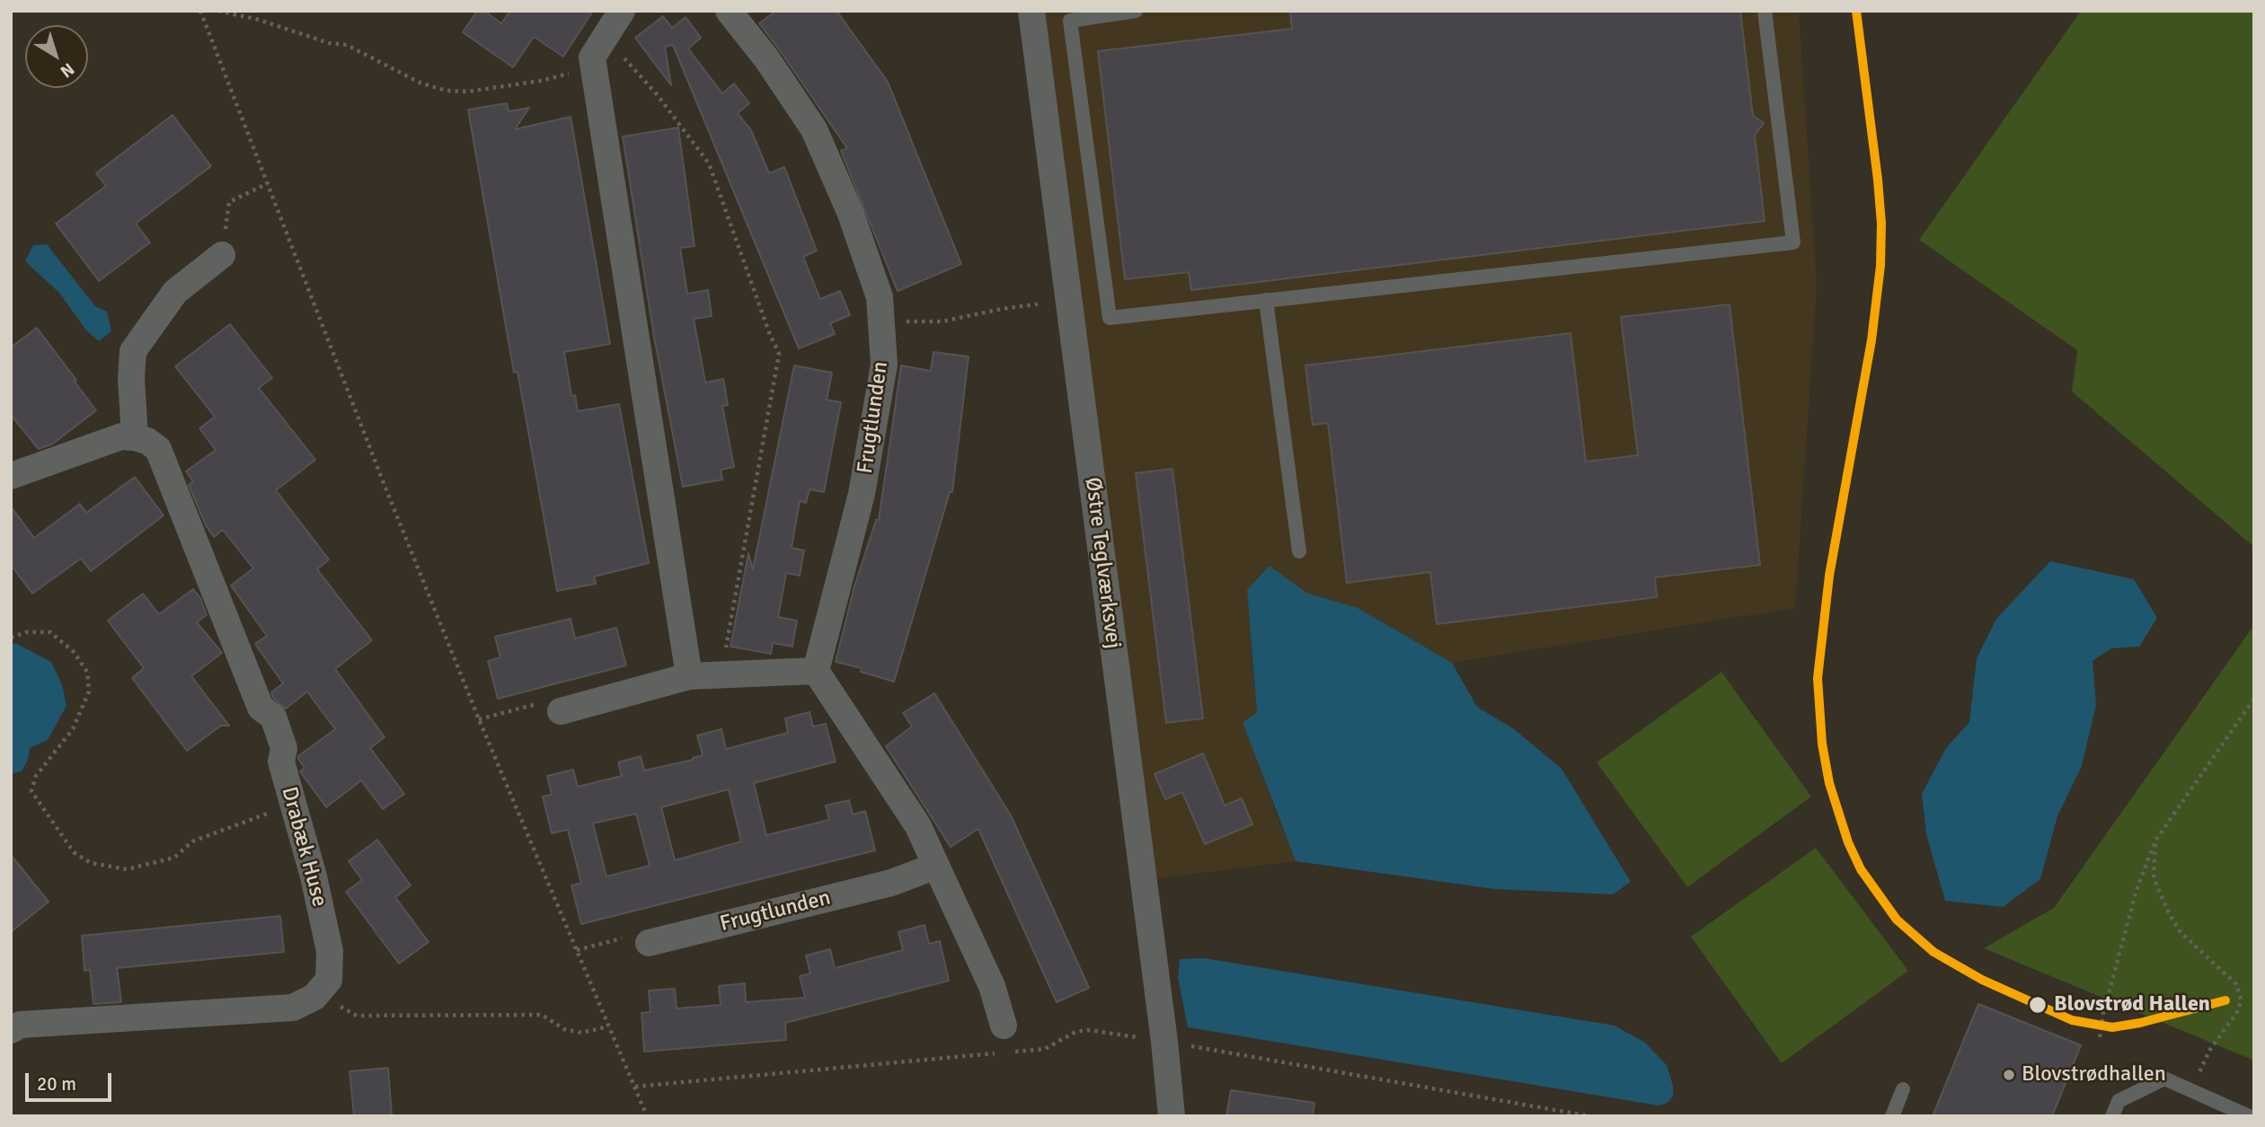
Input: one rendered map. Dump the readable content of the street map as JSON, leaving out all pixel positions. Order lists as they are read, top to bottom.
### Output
{
  "streets": {
    "street": ["Frugtlunden", "Østre Teglværksvej", "Drabæk Huse"]
  },
  "places": ["Blovstrød Hallen", "Blovstrødhallen"],
  "scale_bar": "20 m",
  "north": "bottom right"
}
